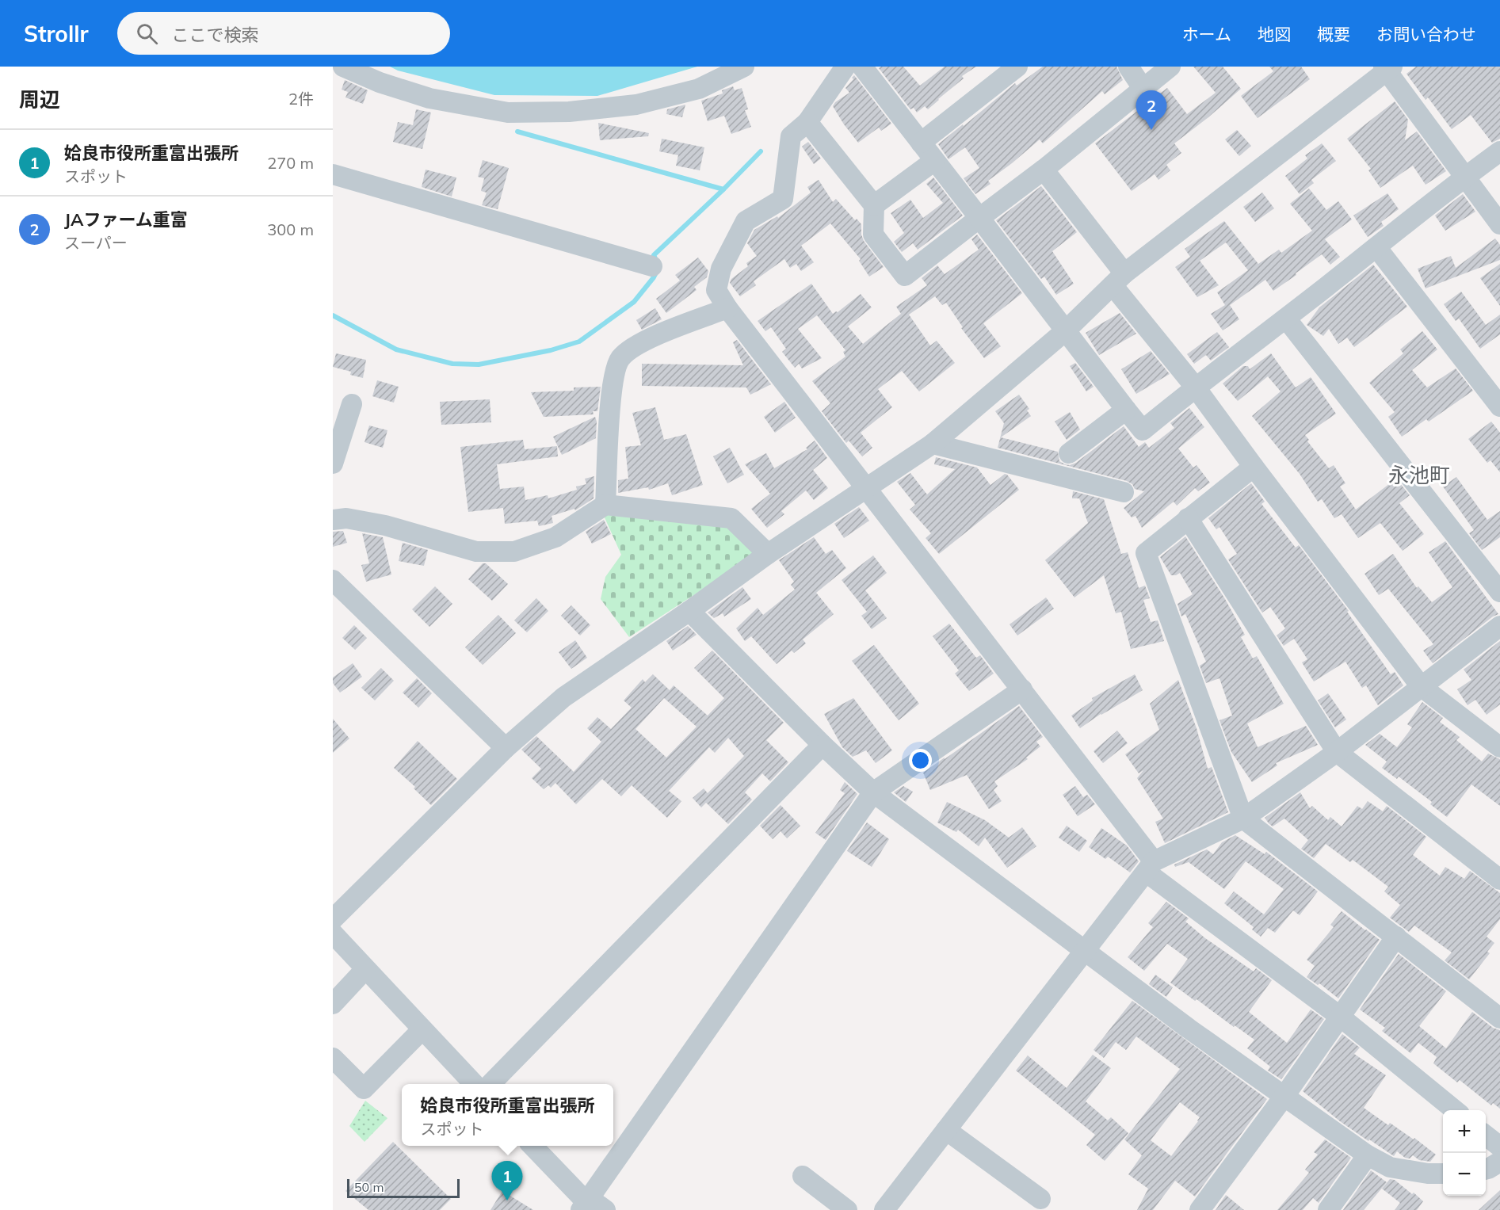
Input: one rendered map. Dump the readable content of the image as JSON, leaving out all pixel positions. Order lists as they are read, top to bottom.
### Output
{
  "districts": ["永池町"],
  "scale_bar": "50 m",
  "page": {
    "header": "Strollr",
    "search": "ここで検索",
    "nav": [
      "ホーム",
      "地図",
      "概要",
      "お問い合わせ"
    ],
    "heading": ["周辺", "2件"],
    "pins": ["2", "1"],
    "list": [
      {
        "mark": "1",
        "name": "姶良市役所重富出張所",
        "note": "スポット",
        "value": "270 m"
      },
      {
        "mark": "2",
        "name": "JAファーム重富",
        "note": "スーパー",
        "value": "300 m"
      }
    ],
    "popup": ["姶良市役所重富出張所", "スポット"],
    "map_buttons": ["+", "−"],
    "scale": "50 m"
  }
}
